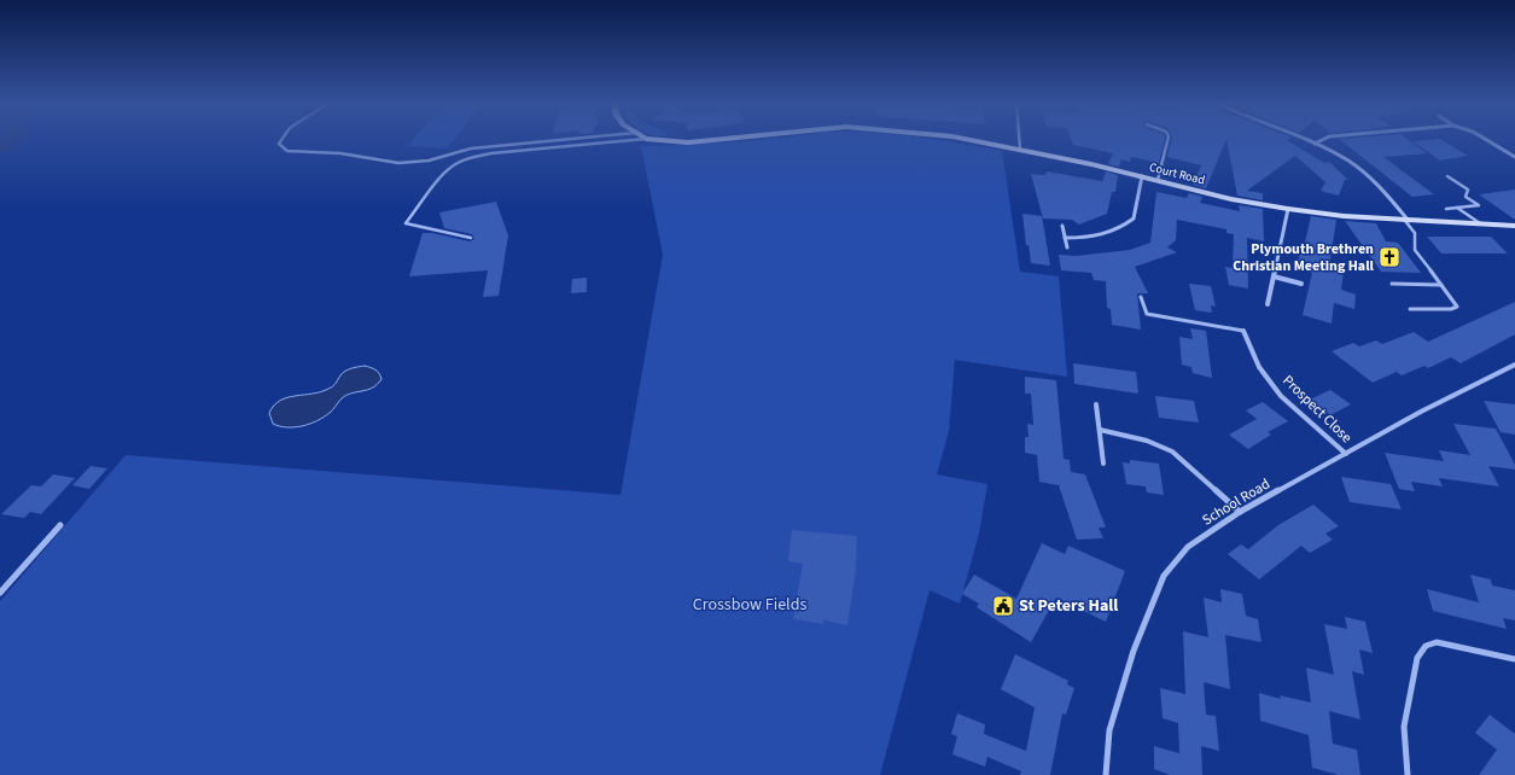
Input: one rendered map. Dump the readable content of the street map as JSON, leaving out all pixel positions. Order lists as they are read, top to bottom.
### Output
{
  "streets": {
    "street": ["Court Road", "Prospect Close", "School Road"]
  },
  "crossings": [
    ["Prospect Close", "School Road"]
  ],
  "parks": ["Crossbow Fields"],
  "places": {
    "church": ["Plymouth Brethren Christian Meeting Hall"],
    "public building": ["St Peters Hall"]
  }
}
